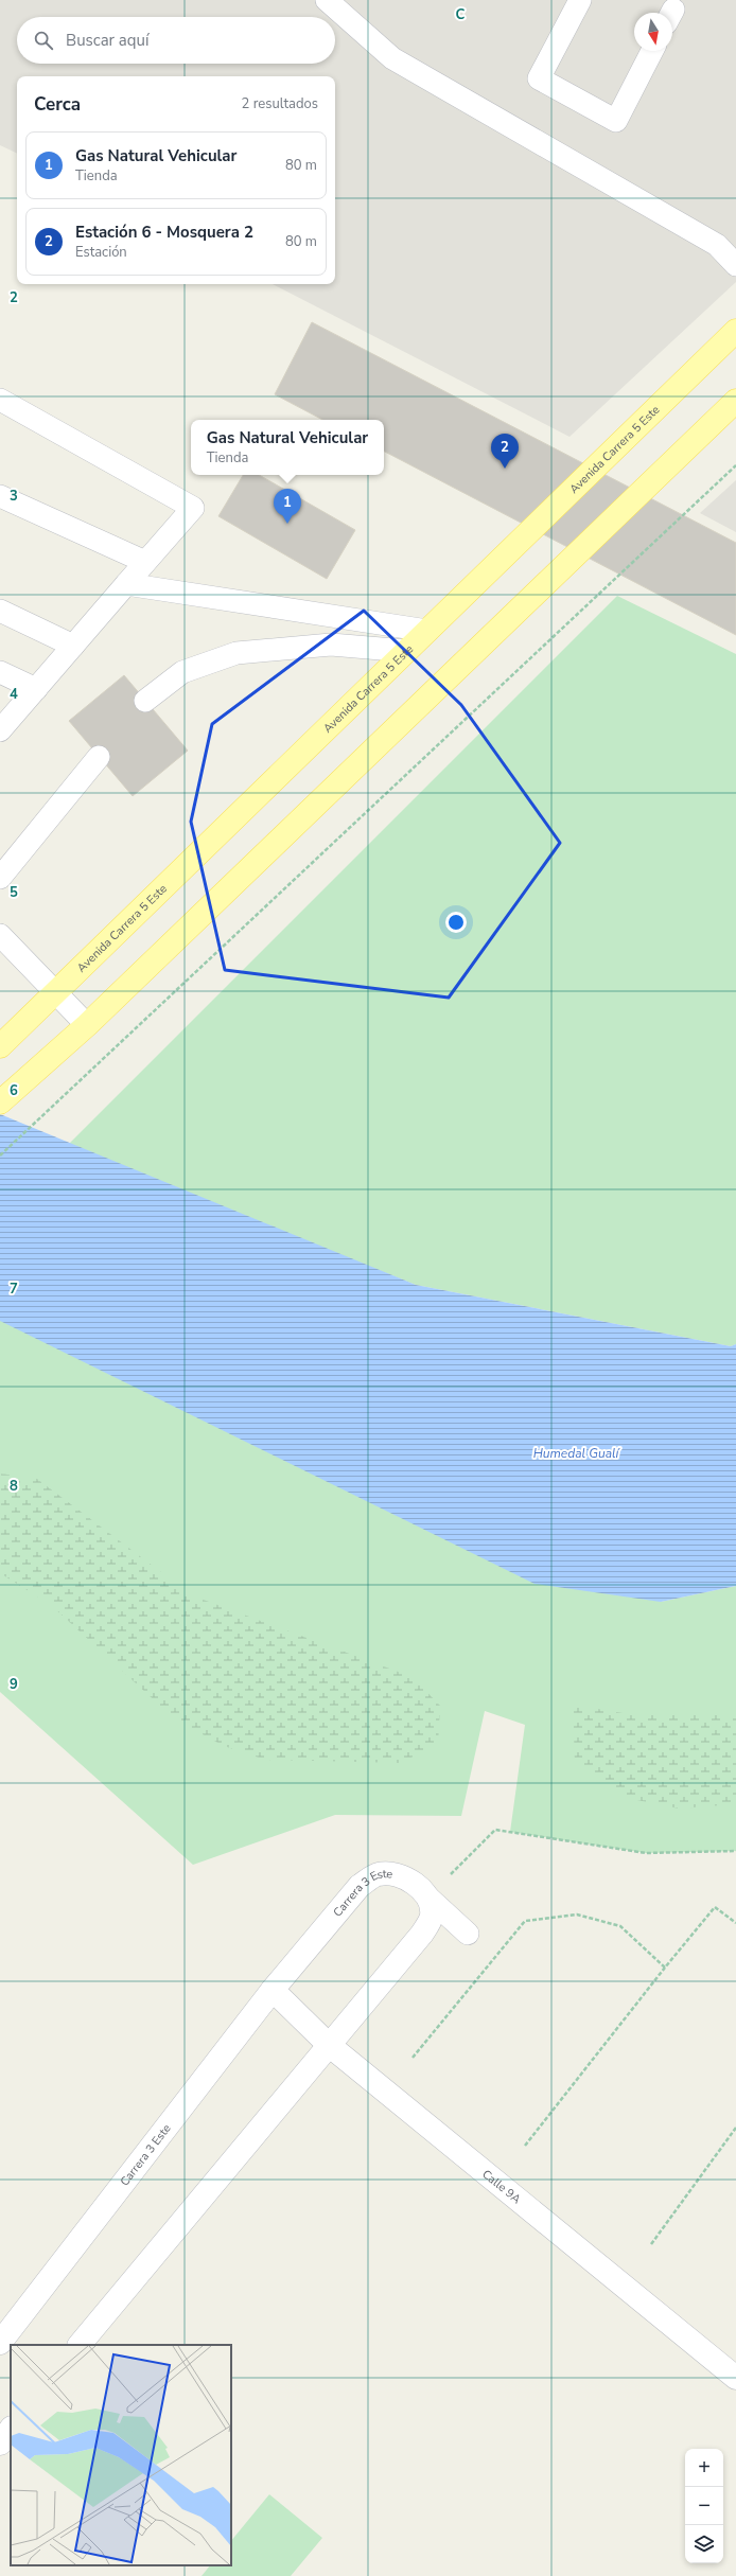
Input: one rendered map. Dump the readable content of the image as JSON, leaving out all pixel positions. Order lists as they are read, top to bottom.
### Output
{
  "streets": {
    "main road": ["Avenida Carrera 5 Este"],
    "street": ["Carrera 3 Este", "Calle 9A"]
  },
  "crossings": [
    ["Carrera 3 Este", "Calle 9A"]
  ],
  "water": ["Humedal Gualí"],
  "north": "bottom",
  "page": {
    "search": "Buscar aquí",
    "heading": ["Cerca", "2 resultados"],
    "list": [
      {
        "mark": "1",
        "name": "Gas Natural Vehicular",
        "note": "Tienda",
        "value": "80 m"
      },
      {
        "mark": "2",
        "name": "Estación 6 - Mosquera 2",
        "note": "Estación",
        "value": "80 m"
      }
    ],
    "popup": ["Gas Natural Vehicular", "Tienda"],
    "pins": ["2", "1"],
    "map_buttons": ["+", "−"]
  },
  "grid": {
    "columns": ["C"],
    "rows": [
      "2",
      "3",
      "4",
      "5",
      "6",
      "7",
      "8",
      "9"
    ]
  }
}
